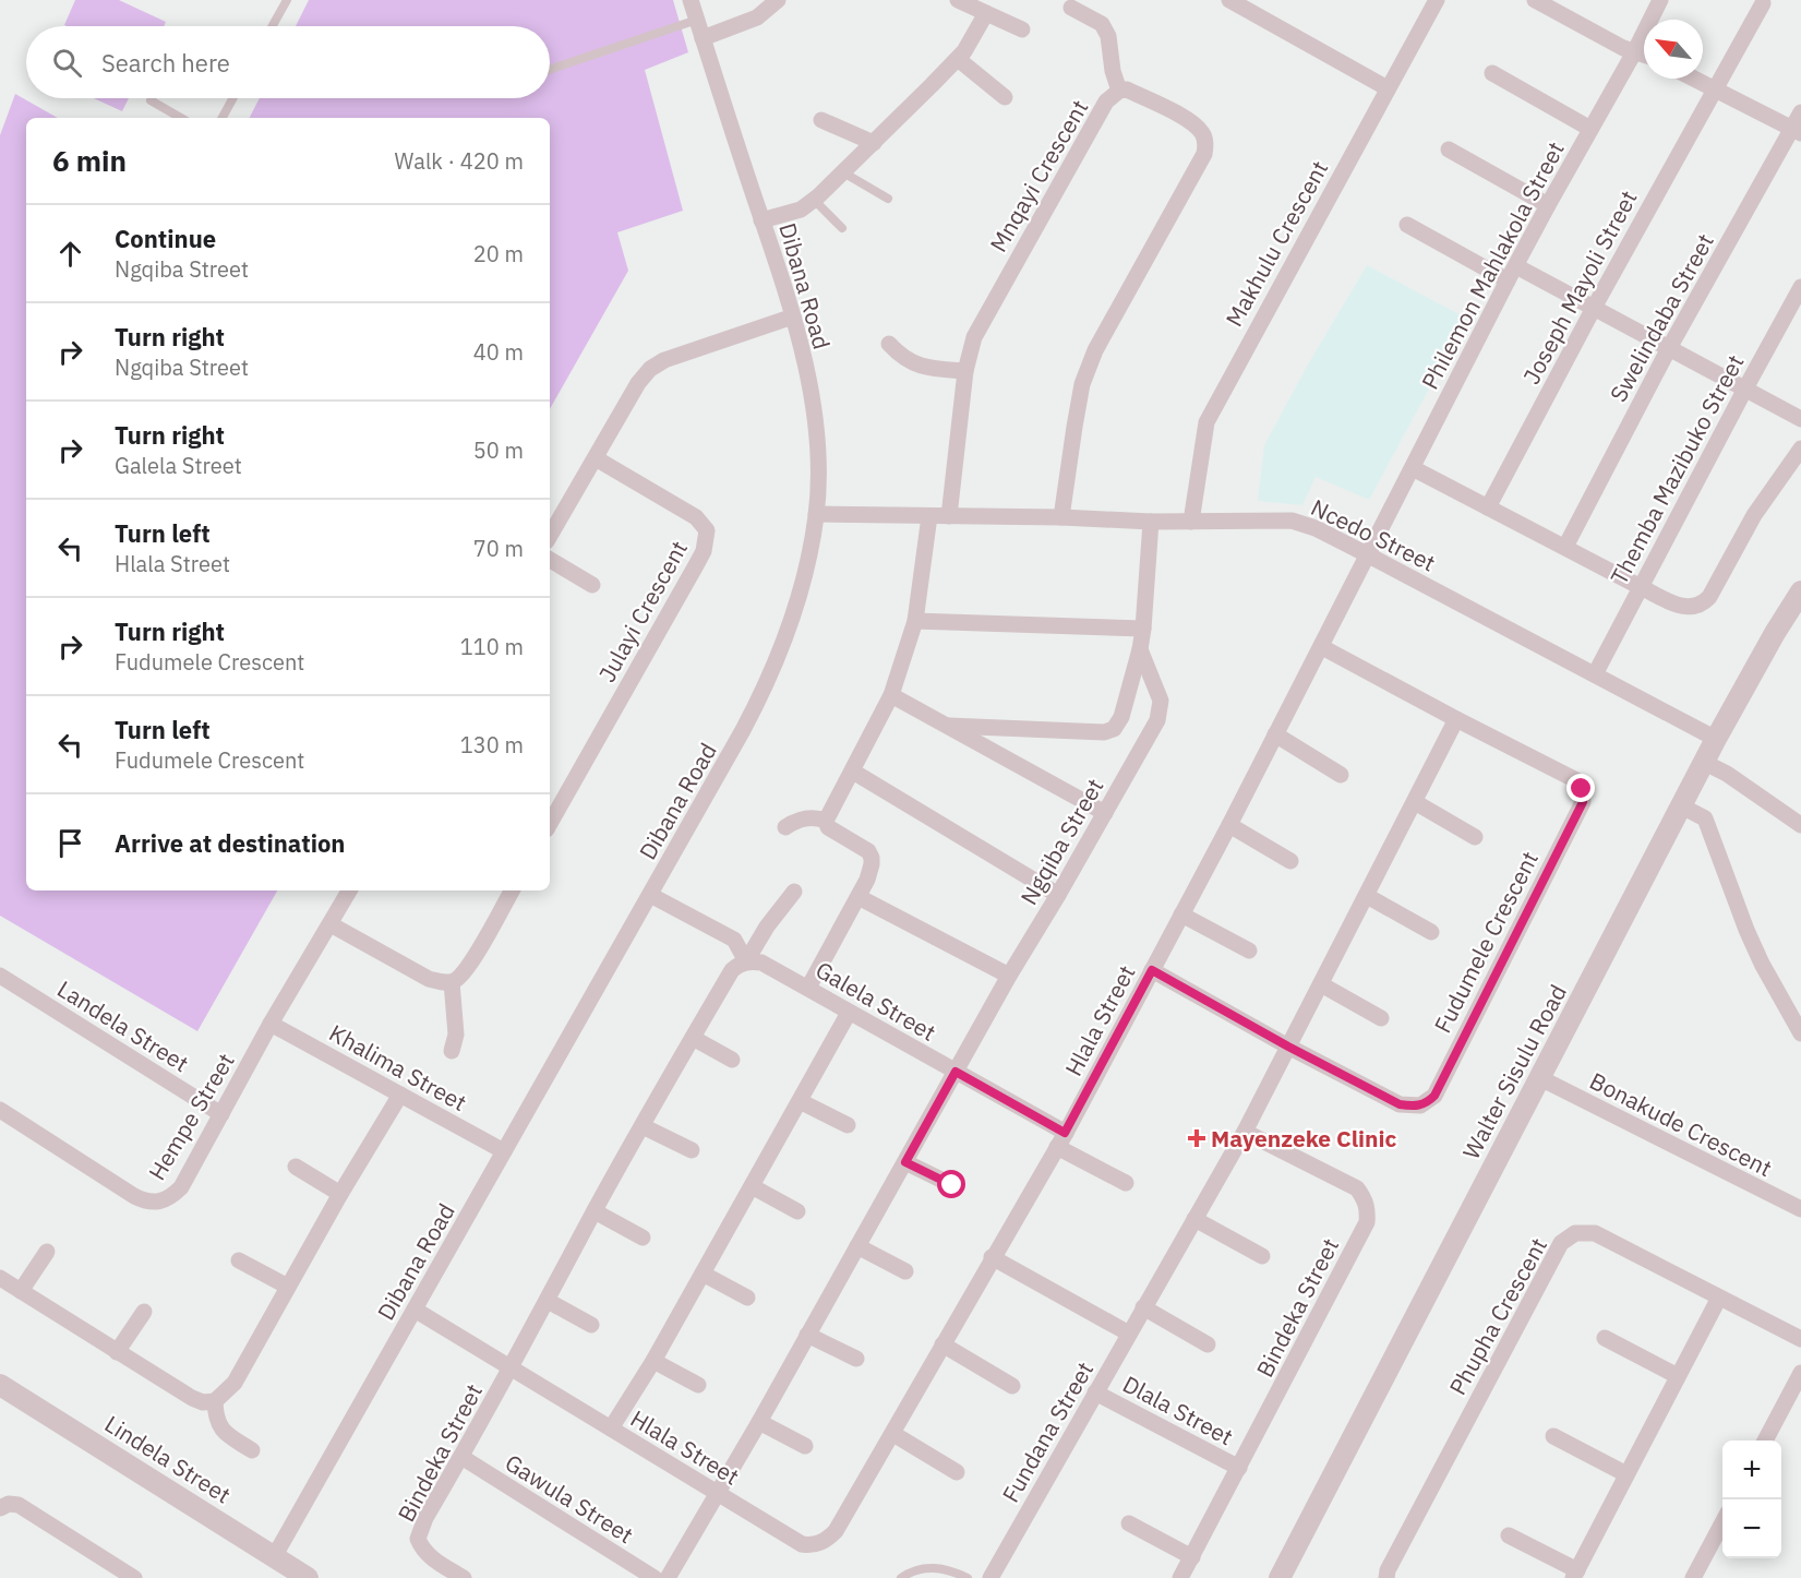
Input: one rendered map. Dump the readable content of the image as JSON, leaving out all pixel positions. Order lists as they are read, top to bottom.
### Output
{
  "streets": {
    "street": [
      "Mnqayi Crescent",
      "Makhulu Crescent",
      "Philemon Mahlakola Street",
      "Dibana Road",
      "Joseph Mayoli Street",
      "Swelindaba Street",
      "Themba Mazibuko Street",
      "Ncedo Street",
      "Julayi Crescent",
      "Ngqiba Street",
      "Fudumele Crescent",
      "Galela Street",
      "Hlala Street",
      "Landela Street",
      "Khalima Street",
      "Walter Sisulu Road",
      "Hempe Street",
      "Bonakude Crescent",
      "Bindeka Street",
      "Phupha Crescent",
      "Dlala Street",
      "Fundana Street",
      "Lindela Street",
      "Gawula Street"
    ]
  },
  "crossings": [
    ["Mnqayi Crescent", "Ncedo Street"],
    ["Makhulu Crescent", "Ncedo Street"],
    ["Philemon Mahlakola Street", "Ncedo Street"],
    ["Philemon Mahlakola Street", "Hlala Street"],
    ["Dibana Road", "Ncedo Street"],
    ["Dibana Road", "Hlala Street"],
    ["Dibana Road", "Khalima Street"],
    ["Dibana Road", "Lindela Street"],
    ["Themba Mazibuko Street", "Ncedo Street"],
    ["Ncedo Street", "Hlala Street"],
    ["Ncedo Street", "Walter Sisulu Road"],
    ["Ngqiba Street", "Galela Street"],
    ["Ngqiba Street", "Hlala Street"],
    ["Fudumele Crescent", "Hlala Street"],
    ["Fudumele Crescent", "Fundana Street"],
    ["Galela Street", "Hlala Street"],
    ["Hlala Street", "Bindeka Street"],
    ["Landela Street", "Hempe Street"],
    ["Khalima Street", "Hempe Street"],
    ["Walter Sisulu Road", "Bonakude Crescent"],
    ["Bindeka Street", "Dlala Street"],
    ["Bindeka Street", "Fundana Street"],
    ["Bindeka Street", "Gawula Street"],
    ["Dlala Street", "Fundana Street"]
  ],
  "places": {
    "health": ["Mayenzeke Clinic"]
  },
  "north": "top left",
  "page": {
    "search": "Search here",
    "heading": ["6 min", "Walk · 420 m"],
    "list": [
      ["Continue", "Ngqiba Street", "20 m"],
      ["Turn right", "Ngqiba Street", "40 m"],
      ["Turn right", "Galela Street", "50 m"],
      ["Turn left", "Hlala Street", "70 m"],
      ["Turn right", "Fudumele Crescent", "110 m"],
      ["Turn left", "Fudumele Crescent", "130 m"],
      "Arrive at destination"
    ],
    "map_buttons": ["+", "−"]
  }
}
